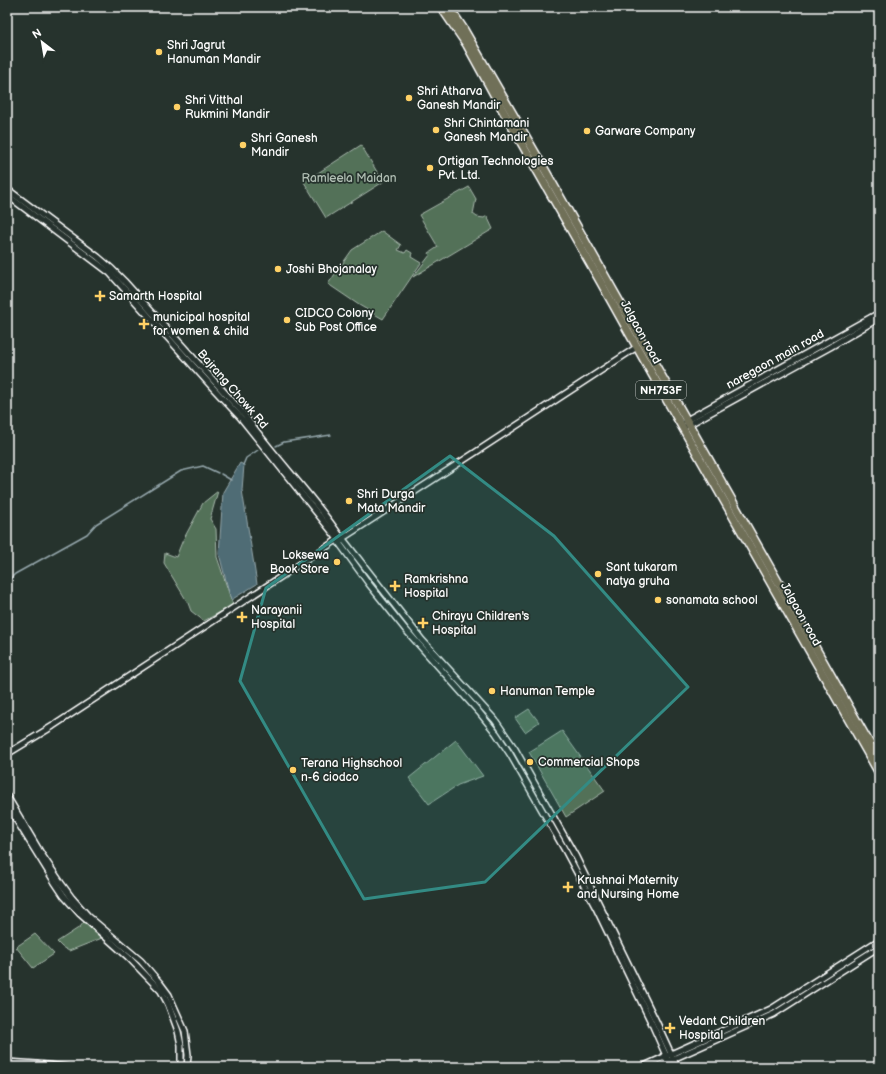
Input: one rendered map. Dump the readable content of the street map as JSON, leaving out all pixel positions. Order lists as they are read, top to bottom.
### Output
{
  "streets": {
    "highway": ["Jalgaon road", "NH753F"],
    "street": ["naregaon main road", "Bajrang Chowk Rd"]
  },
  "crossings": [
    ["Jalgaon road", "naregaon main road"]
  ],
  "parks": ["Ramleela Maidan"],
  "places": {
    "other": [
      "Shri Jagrut Hanuman Mandir",
      "Shri Atharva Ganesh Mandir",
      "Shri Vitthal Rukmini Mandir",
      "Shri Chintamani Ganesh Mandir",
      "Garware Company",
      "Shri Ganesh Mandir",
      "Ortigan Technologies Pvt. Ltd.",
      "Joshi Bhojanalay",
      "CIDCO Colony Sub Post Office",
      "Shri Durga Mata Mandir",
      "Loksewa Book Store",
      "Sant tukaram natya gruha",
      "sonamata school",
      "Hanuman Temple",
      "Commercial Shops",
      "Terana Highschool n-6 ciodco"
    ],
    "health": [
      "Samarth Hospital",
      "municipal hospital for women & child",
      "Ramkrishna Hospital",
      "Narayanii Hospital",
      "Chirayu Children's Hospital",
      "Krushnai Maternity and Nursing Home",
      "Vedant Children Hospital"
    ]
  },
  "north": "top left"
}
